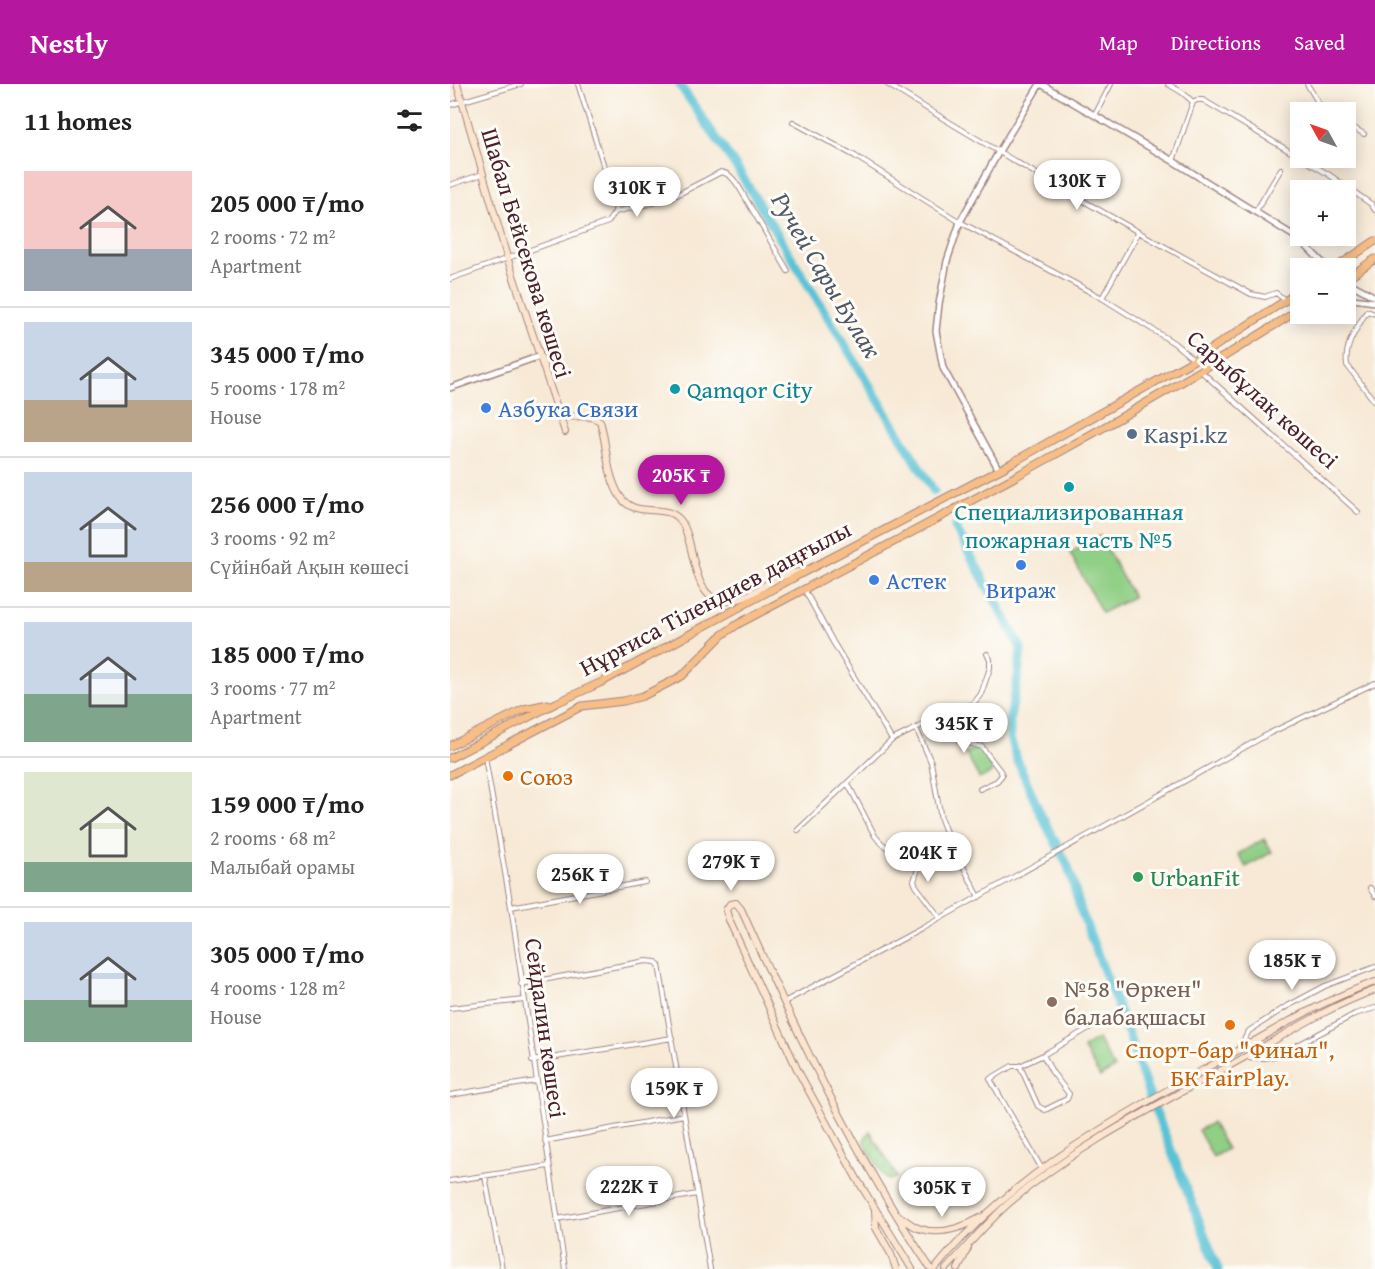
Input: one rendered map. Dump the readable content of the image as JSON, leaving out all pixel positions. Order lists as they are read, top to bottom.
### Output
{
  "streets": {
    "main road": ["Шабал Бейсекова көшесі", "Сарыбұлақ көшесі", "Нұрғиса Тілендиев даңғылы"],
    "street": ["Сейдалин көшесі"]
  },
  "crossings": [
    ["Сарыбұлақ көшесі", "Нұрғиса Тілендиев даңғылы"],
    ["Нұрғиса Тілендиев даңғылы", "Сейдалин көшесі"]
  ],
  "water": ["Ручей Сары Булак"],
  "places": [
    "Qamqor City",
    "Азбука Связи",
    "Kaspi.kz",
    "Специализированная пожарная часть №5",
    "Вираж",
    "Астек",
    "Союз",
    "UrbanFit",
    "№58 \"Өркен\" балабақшасы",
    "Спорт-бар \"Финал\", БК FairPlay."
  ],
  "north": "top left",
  "page": {
    "header": "Nestly",
    "nav": ["Map", "Directions", "Saved"],
    "heading": "11 homes",
    "map_buttons": ["+", "−"],
    "list": [
      {
        "name": "205 000 ₸/mo",
        "note": "2 rooms · 72 m² · Apartment"
      },
      {
        "name": "345 000 ₸/mo",
        "note": "5 rooms · 178 m² · House"
      },
      {
        "name": "256 000 ₸/mo",
        "note": "3 rooms · 92 m² · Сүйінбай Ақын көшесі"
      },
      {
        "name": "185 000 ₸/mo",
        "note": "3 rooms · 77 m² · Apartment"
      },
      {
        "name": "159 000 ₸/mo",
        "note": "2 rooms · 68 m² · Малыбай орамы"
      },
      {
        "name": "305 000 ₸/mo",
        "note": "4 rooms · 128 m² · House"
      }
    ],
    "price": [
      "130K ₸",
      "310K ₸",
      "205K ₸",
      "345K ₸",
      "204K ₸",
      "279K ₸",
      "256K ₸",
      "185K ₸",
      "159K ₸",
      "222K ₸",
      "305K ₸"
    ]
  }
}
